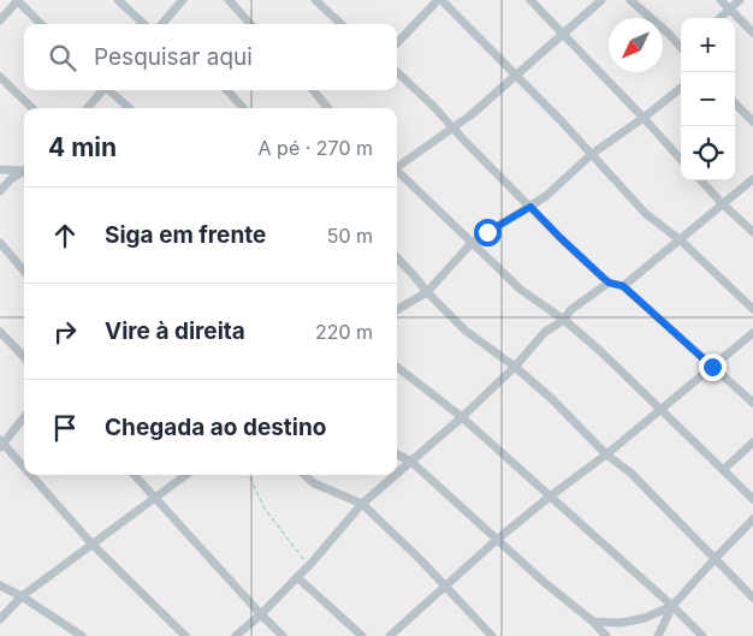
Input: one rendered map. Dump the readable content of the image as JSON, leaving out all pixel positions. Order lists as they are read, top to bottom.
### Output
{
  "north": "bottom left",
  "page": {
    "map_buttons": ["+", "−"],
    "search": "Pesquisar aqui",
    "heading": ["4 min", "A pé · 270 m"],
    "list": [
      ["Siga em frente", "50 m"],
      ["Vire à direita", "220 m"],
      "Chegada ao destino"
    ]
  }
}
